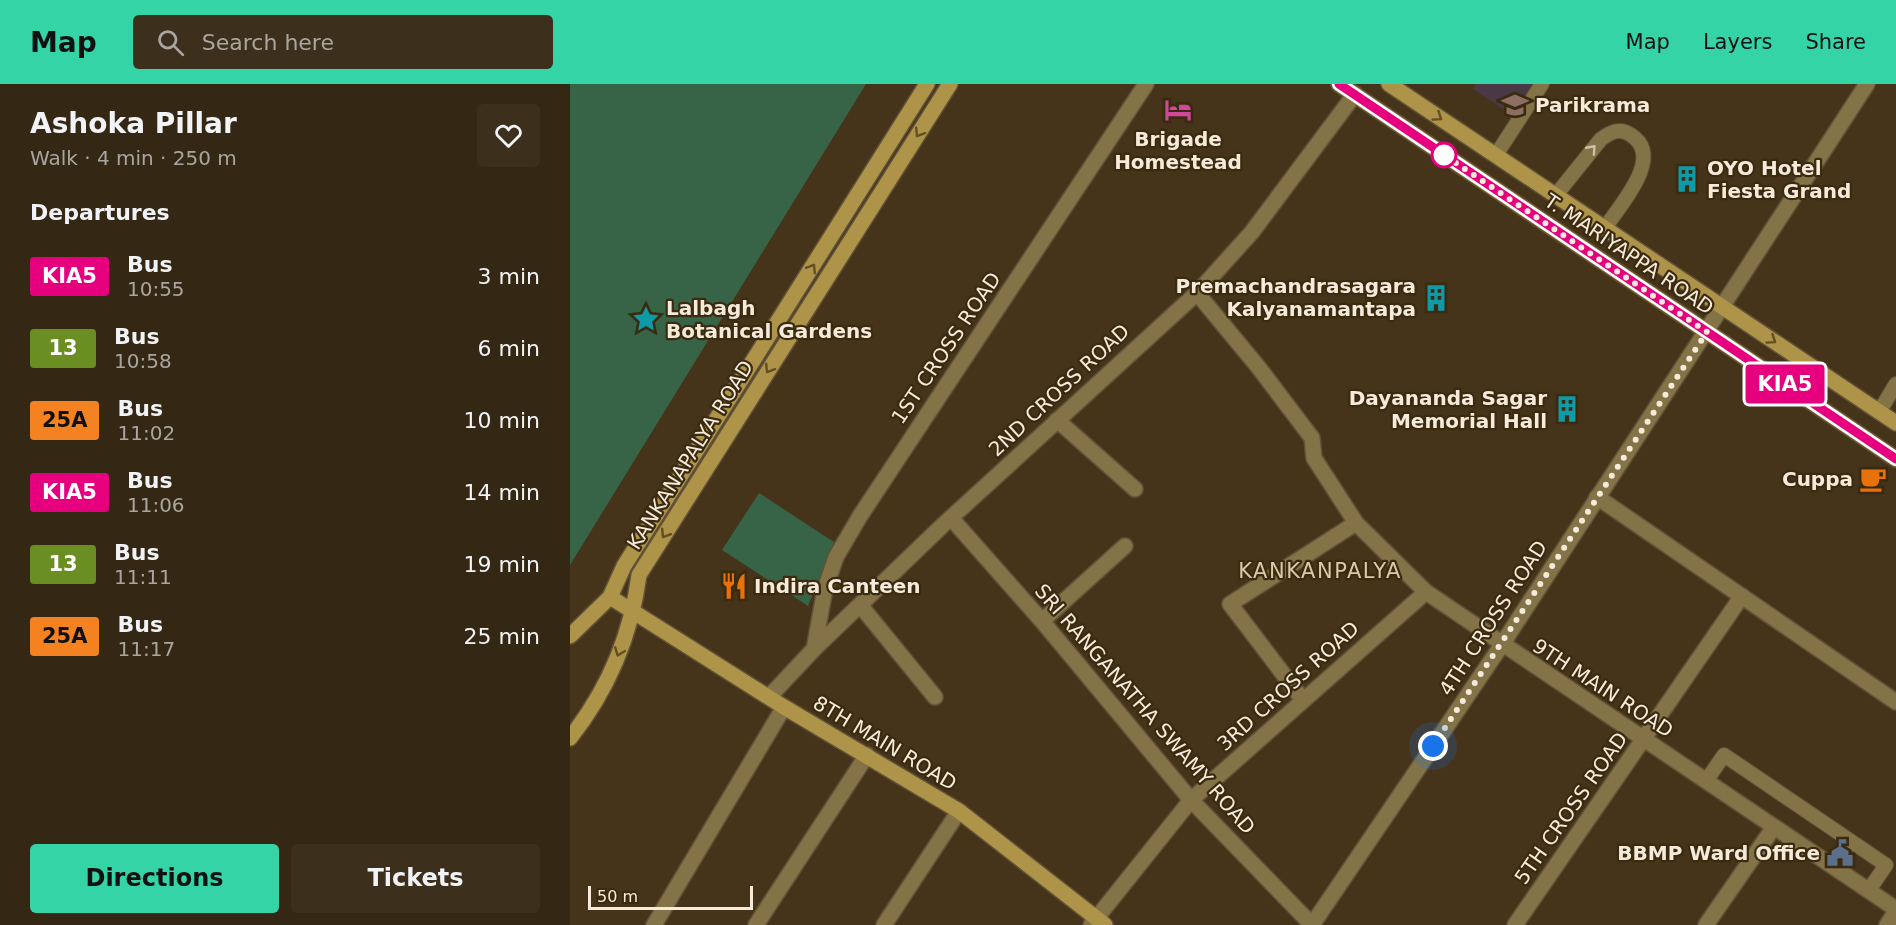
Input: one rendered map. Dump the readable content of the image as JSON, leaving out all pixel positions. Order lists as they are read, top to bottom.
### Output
{
  "streets": {
    "street": [
      "T. MARIYAPPA ROAD",
      "1ST CROSS ROAD",
      "2ND CROSS ROAD",
      "KANKANAPALYA ROAD",
      "4TH CROSS ROAD",
      "3RD CROSS ROAD",
      "9TH MAIN ROAD",
      "SRI RANGANATHA SWAMY ROAD",
      "8TH MAIN ROAD",
      "5TH CROSS ROAD"
    ]
  },
  "crossings": [
    ["T. MARIYAPPA ROAD", "2ND CROSS ROAD"],
    ["T. MARIYAPPA ROAD", "4TH CROSS ROAD"],
    ["1ST CROSS ROAD", "2ND CROSS ROAD"],
    ["2ND CROSS ROAD", "9TH MAIN ROAD"],
    ["2ND CROSS ROAD", "SRI RANGANATHA SWAMY ROAD"],
    ["2ND CROSS ROAD", "8TH MAIN ROAD"],
    ["KANKANAPALYA ROAD", "8TH MAIN ROAD"],
    ["4TH CROSS ROAD", "9TH MAIN ROAD"],
    ["4TH CROSS ROAD", "SRI RANGANATHA SWAMY ROAD"],
    ["3RD CROSS ROAD", "9TH MAIN ROAD"],
    ["3RD CROSS ROAD", "SRI RANGANATHA SWAMY ROAD"],
    ["3RD CROSS ROAD", "8TH MAIN ROAD"],
    ["9TH MAIN ROAD", "5TH CROSS ROAD"]
  ],
  "districts": ["KANKANPALYA"],
  "places": {
    "school or university": ["Parikrama"],
    "hotel": ["Brigade Homestead"],
    "building": ["OYO Hotel Fiesta Grand", "Premachandrasagara Kalyanamantapa", "Dayananda Sagar Memorial Hall"],
    "place": ["Lalbagh Botanical Gardens"],
    "cafe": ["Cuppa"],
    "restaurant": ["Indira Canteen"],
    "public building": ["BBMP Ward Office"]
  },
  "lines": ["bus line KIA5"],
  "scale_bar": "50 m",
  "page": {
    "header": "Map",
    "search": "Search here",
    "nav": ["Map", "Layers", "Share"],
    "heading": [
      ["Ashoka Pillar", "Walk · 4 min · 250 m"],
      "Departures"
    ],
    "on_map": "KIA5",
    "list": [
      {
        "mark": "KIA5",
        "name": "Bus",
        "note": "10:55",
        "value": "3 min"
      },
      {
        "mark": "13",
        "name": "Bus",
        "note": "10:58",
        "value": "6 min"
      },
      {
        "mark": "25A",
        "name": "Bus",
        "note": "11:02",
        "value": "10 min"
      },
      {
        "mark": "KIA5",
        "name": "Bus",
        "note": "11:06",
        "value": "14 min"
      },
      {
        "mark": "13",
        "name": "Bus",
        "note": "11:11",
        "value": "19 min"
      },
      {
        "mark": "25A",
        "name": "Bus",
        "note": "11:17",
        "value": "25 min"
      }
    ],
    "buttons": ["Directions", "Tickets"],
    "scale": "50 m"
  }
}
